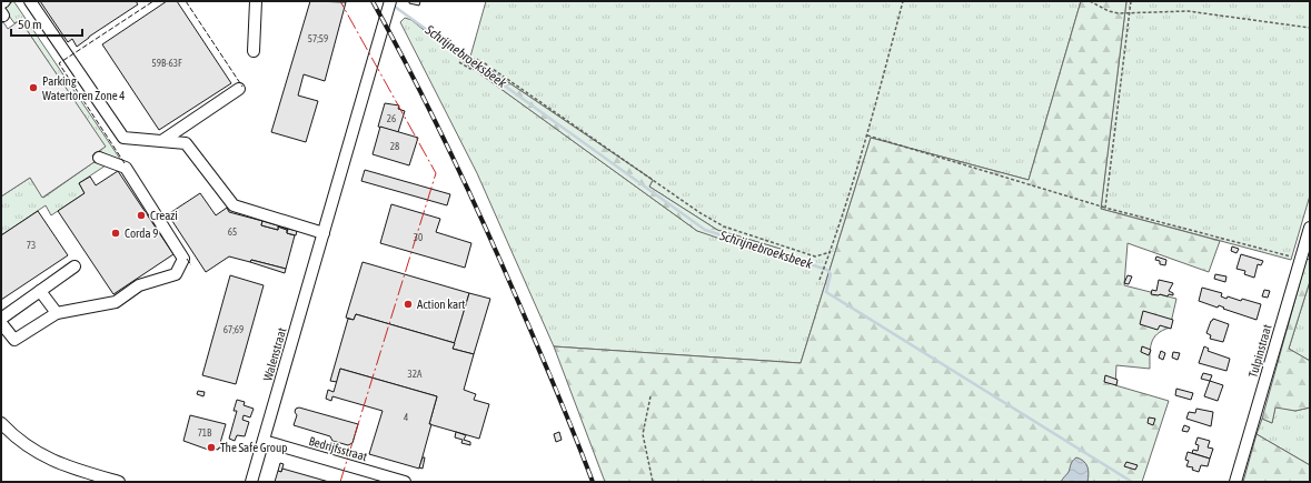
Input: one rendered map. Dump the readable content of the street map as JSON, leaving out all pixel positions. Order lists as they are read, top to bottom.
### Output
{
  "streets": {
    "street": ["Tulpinstraat", "Walenstraat", "Bedrijfsstraat"]
  },
  "crossings": [
    ["Walenstraat", "Bedrijfsstraat"]
  ],
  "water": ["Schrijnebroeksbeek"],
  "places": [
    "Parking Watertoren Zone 4",
    "Creazi",
    "Corda 9",
    "Action kart",
    "The Safe Group"
  ],
  "house_numbers": [
    "57;59",
    "59B-63F",
    "26",
    "28",
    "65",
    "30",
    "73",
    "67;69",
    "32A",
    "4",
    "71B"
  ],
  "scale_bar": "50 m"
}
